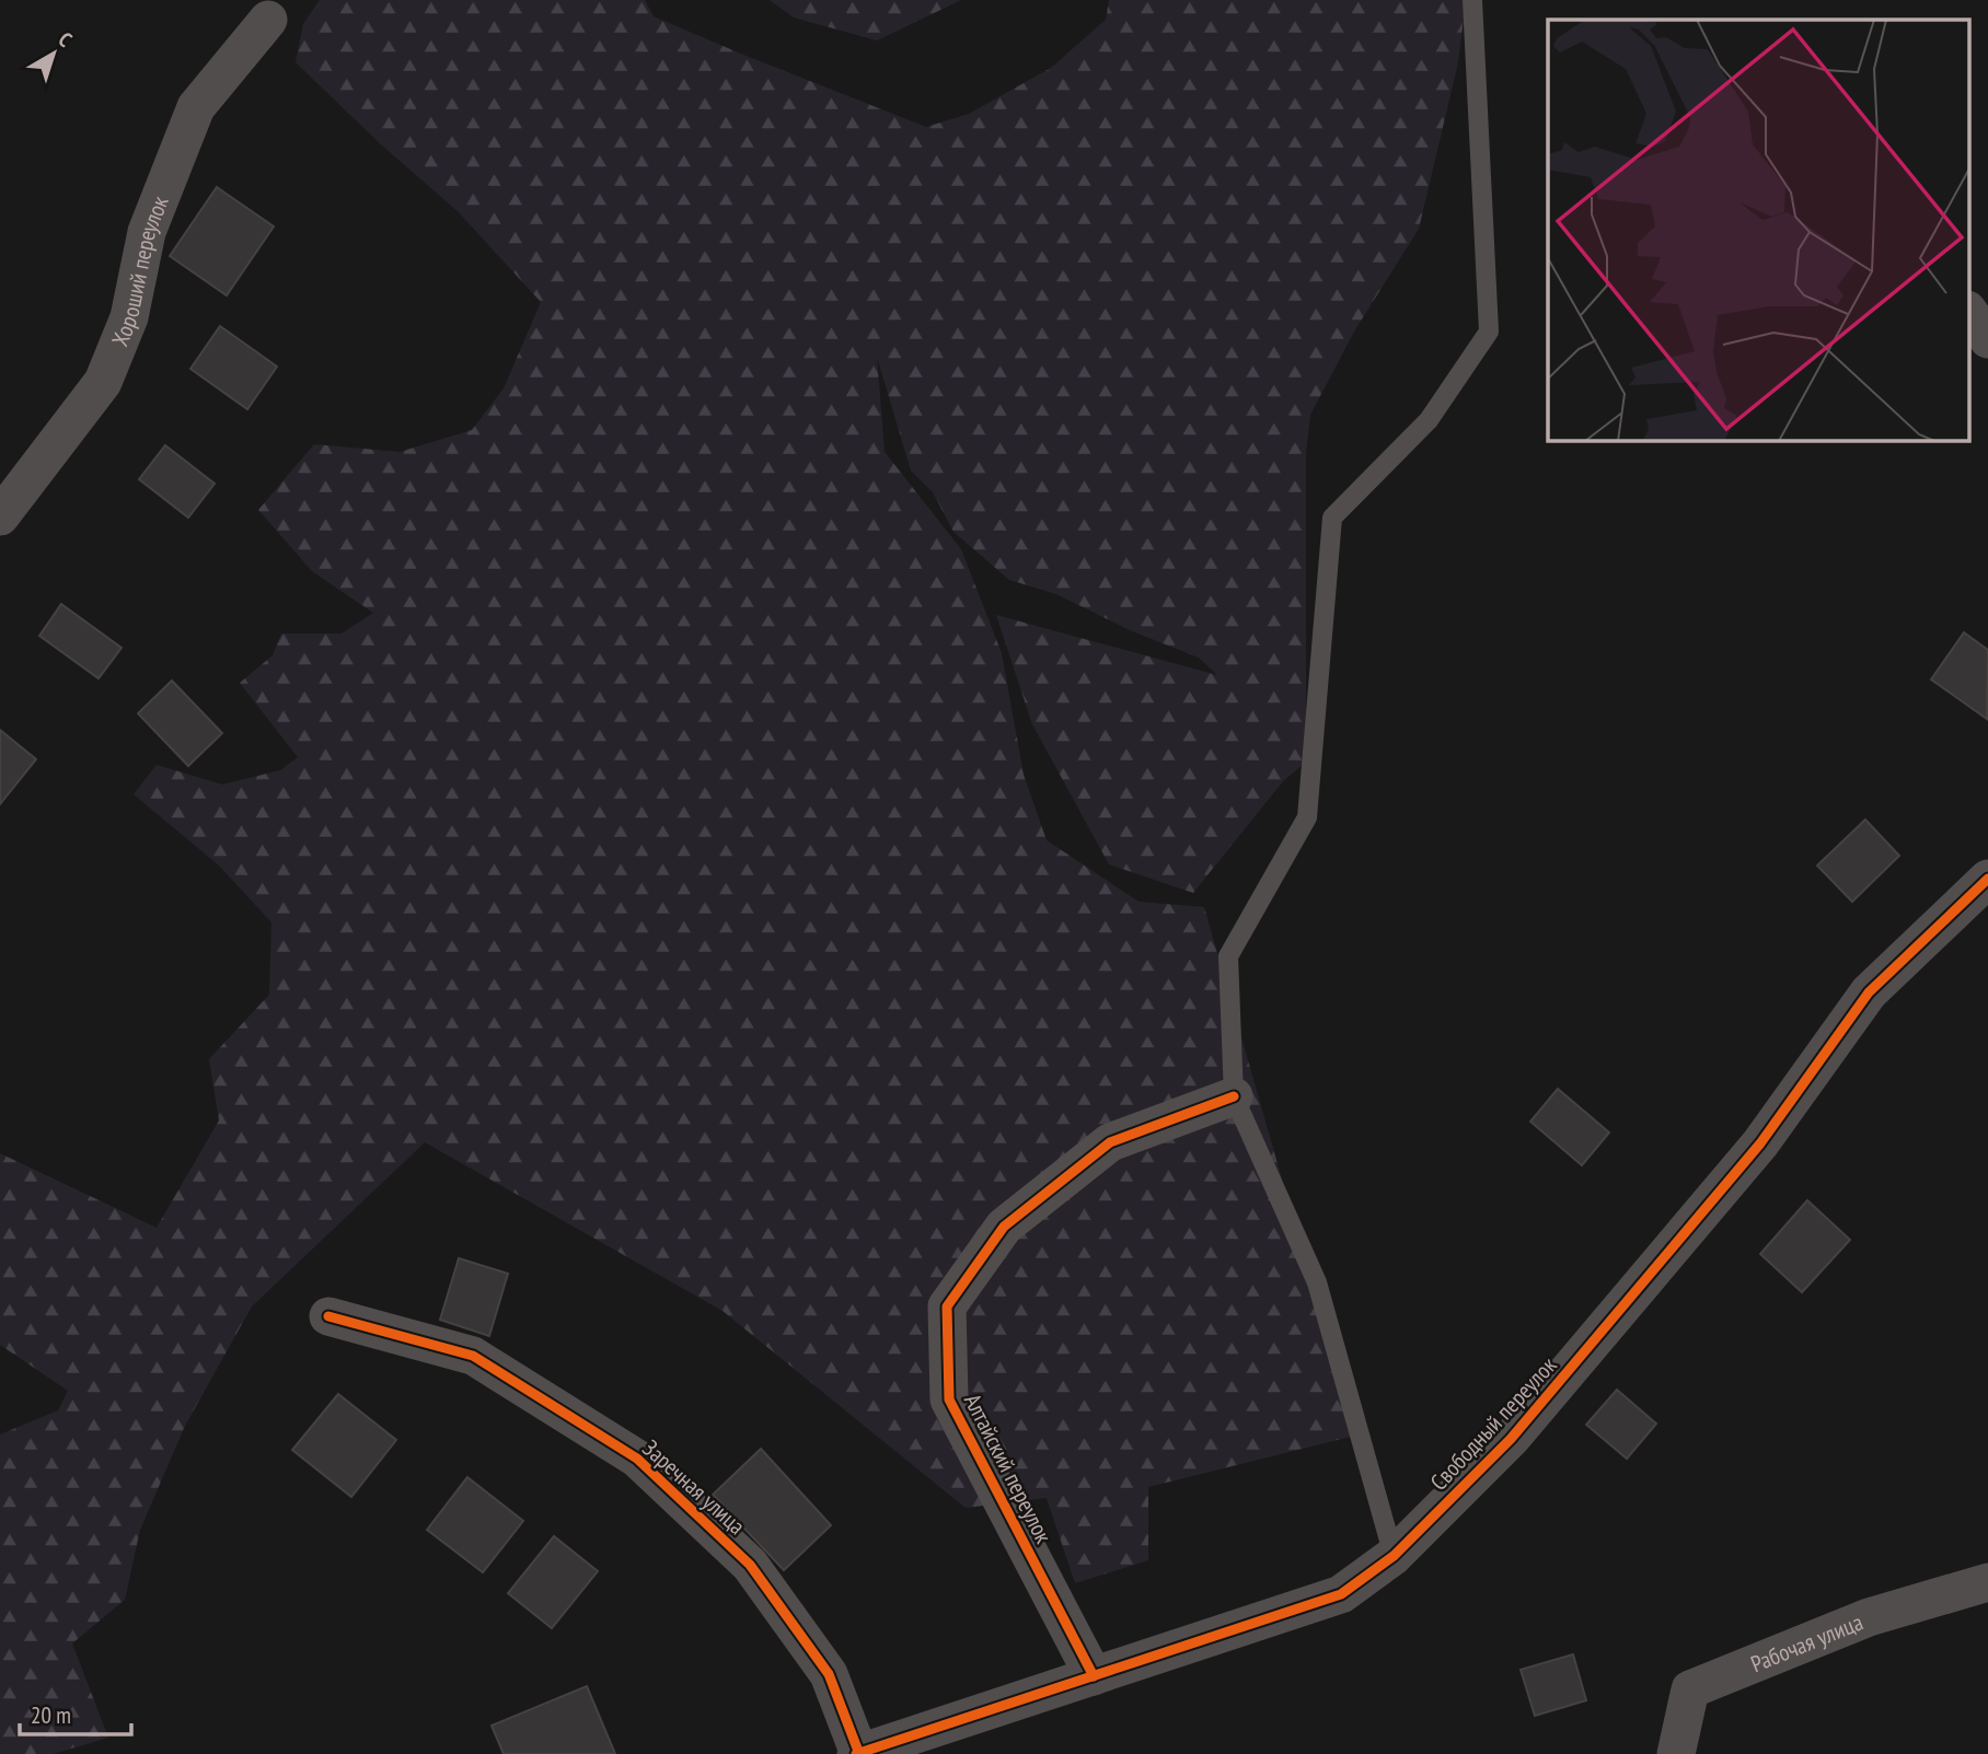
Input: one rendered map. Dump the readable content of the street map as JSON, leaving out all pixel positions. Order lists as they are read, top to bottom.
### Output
{
  "streets": {
    "street": [
      "Хороший переулок",
      "Свободный переулок",
      "Алтайский переулок",
      "Заречная улица",
      "Рабочая улица"
    ]
  },
  "crossings": [
    ["Свободный переулок", "Алтайский переулок"],
    ["Свободный переулок", "Заречная улица"]
  ],
  "scale_bar": "20 m",
  "north": "top right"
}
